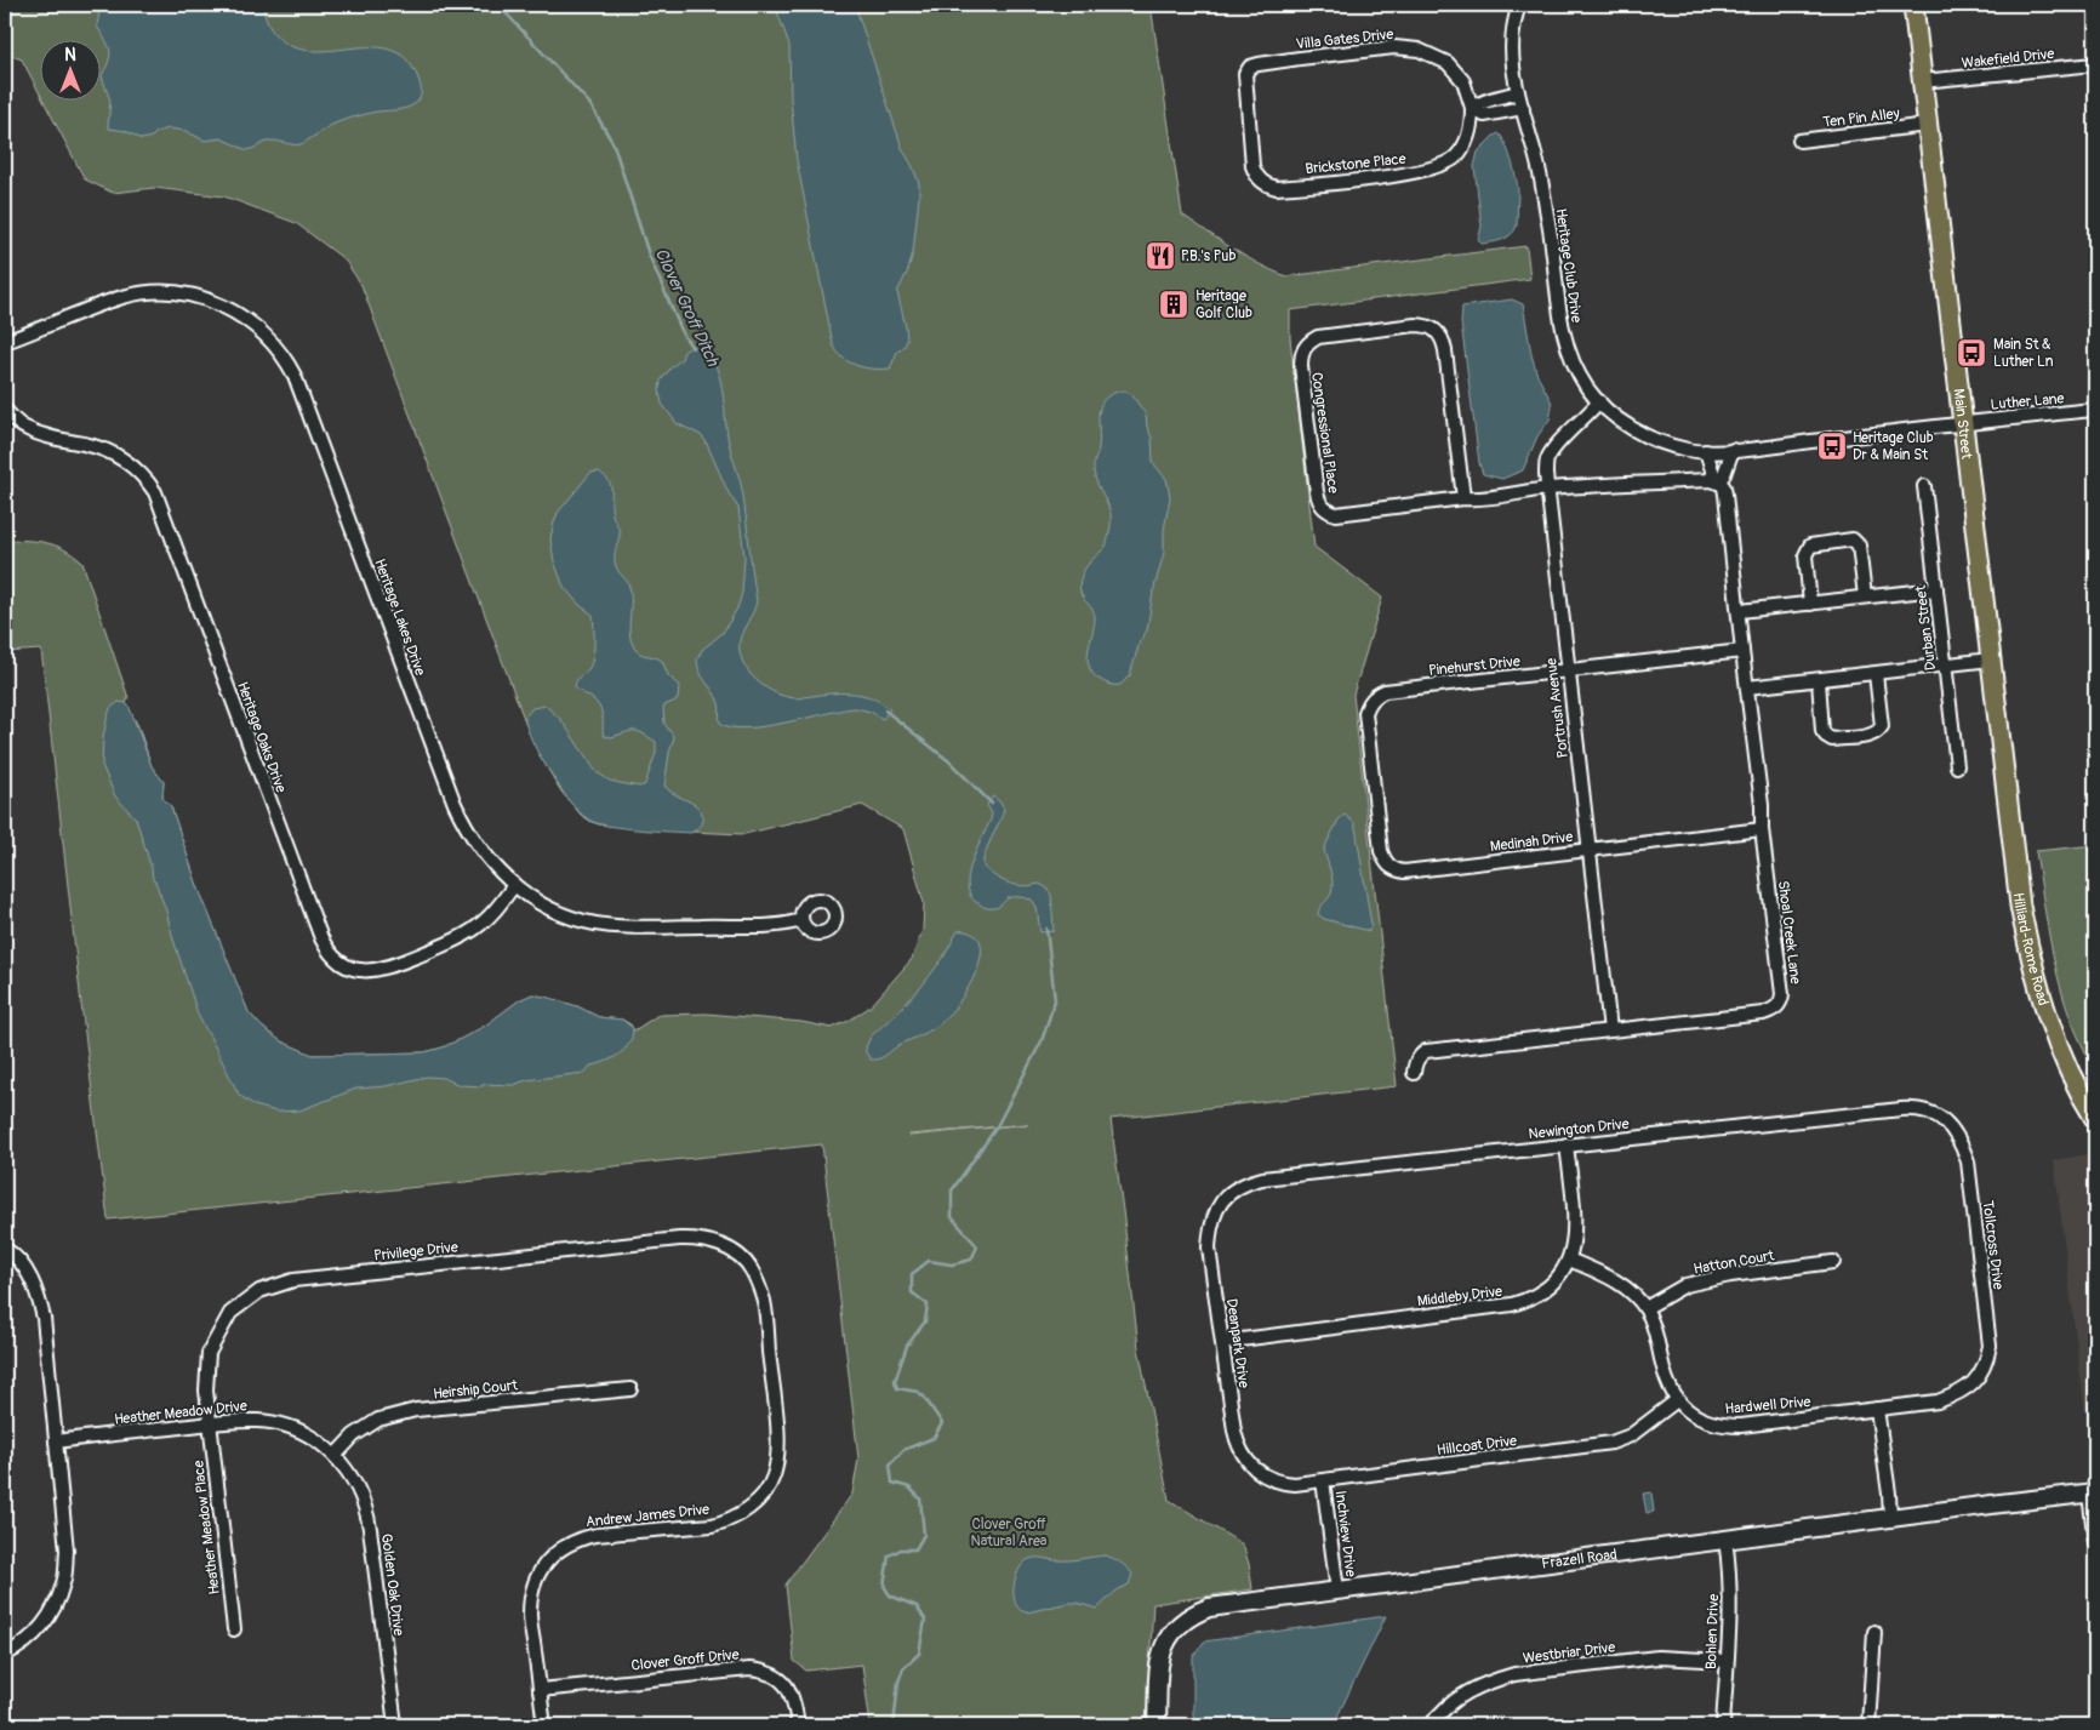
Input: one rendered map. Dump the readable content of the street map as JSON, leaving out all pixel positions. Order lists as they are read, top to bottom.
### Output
{
  "streets": {
    "main road": ["Main Street", "Hilliard-Rome Road"],
    "street": [
      "Villa Gates Drive",
      "Wakefield Drive",
      "Ten Pin Alley",
      "Brickstone Place",
      "Heritage Club Drive",
      "Luther Lane",
      "Congressional Place",
      "Heritage Lakes Drive",
      "Durban Street",
      "Pinehurst Drive",
      "Portrush Avenue",
      "Heritage Oaks Drive",
      "Medinah Drive",
      "Shoal Creek Lane",
      "Newington Drive",
      "Tollcross Drive",
      "Privilege Drive",
      "Hatton Court",
      "Middleby Drive",
      "Deanpark Drive",
      "Heirship Court",
      "Hardwell Drive",
      "Heather Meadow Drive",
      "Hillcoat Drive",
      "Andrew James Drive",
      "Heather Meadow Place",
      "Inchview Drive",
      "Frazell Road",
      "Golden Oak Drive",
      "Bohlen Drive",
      "Westbriar Drive",
      "Clover Groff Drive"
    ]
  },
  "crossings": [
    ["Villa Gates Drive", "Brickstone Place"],
    ["Wakefield Drive", "Main Street"],
    ["Ten Pin Alley", "Main Street"],
    ["Heritage Club Drive", "Luther Lane"],
    ["Heritage Club Drive", "Main Street"],
    ["Heritage Club Drive", "Portrush Avenue"],
    ["Heritage Club Drive", "Shoal Creek Lane"],
    ["Luther Lane", "Main Street"],
    ["Main Street", "Hilliard-Rome Road"],
    ["Congressional Place", "Portrush Avenue"],
    ["Congressional Place", "Shoal Creek Lane"],
    ["Heritage Lakes Drive", "Heritage Oaks Drive"],
    ["Pinehurst Drive", "Portrush Avenue"],
    ["Pinehurst Drive", "Medinah Drive"],
    ["Pinehurst Drive", "Shoal Creek Lane"],
    ["Portrush Avenue", "Medinah Drive"],
    ["Portrush Avenue", "Shoal Creek Lane"],
    ["Medinah Drive", "Shoal Creek Lane"],
    ["Newington Drive", "Tollcross Drive"],
    ["Newington Drive", "Middleby Drive"],
    ["Newington Drive", "Deanpark Drive"],
    ["Tollcross Drive", "Hardwell Drive"],
    ["Privilege Drive", "Heather Meadow Drive"],
    ["Privilege Drive", "Andrew James Drive"],
    ["Privilege Drive", "Heather Meadow Place"],
    ["Hatton Court", "Hardwell Drive"],
    ["Middleby Drive", "Deanpark Drive"],
    ["Middleby Drive", "Hardwell Drive"],
    ["Deanpark Drive", "Hillcoat Drive"],
    ["Heirship Court", "Heather Meadow Drive"],
    ["Heirship Court", "Golden Oak Drive"],
    ["Hardwell Drive", "Hillcoat Drive"],
    ["Heather Meadow Drive", "Heather Meadow Place"],
    ["Heather Meadow Drive", "Golden Oak Drive"],
    ["Hillcoat Drive", "Inchview Drive"],
    ["Andrew James Drive", "Clover Groff Drive"],
    ["Inchview Drive", "Frazell Road"],
    ["Frazell Road", "Bohlen Drive"],
    ["Bohlen Drive", "Westbriar Drive"]
  ],
  "water": ["Clover Groff Ditch"],
  "parks": ["Clover Groff Natural Area"],
  "places": {
    "restaurant": ["P.B.'s Pub"],
    "building": ["Heritage Golf Club"],
    "bus stop": ["Main St & Luther Ln", "Heritage Club Dr & Main St"]
  },
  "north": "top"
}
